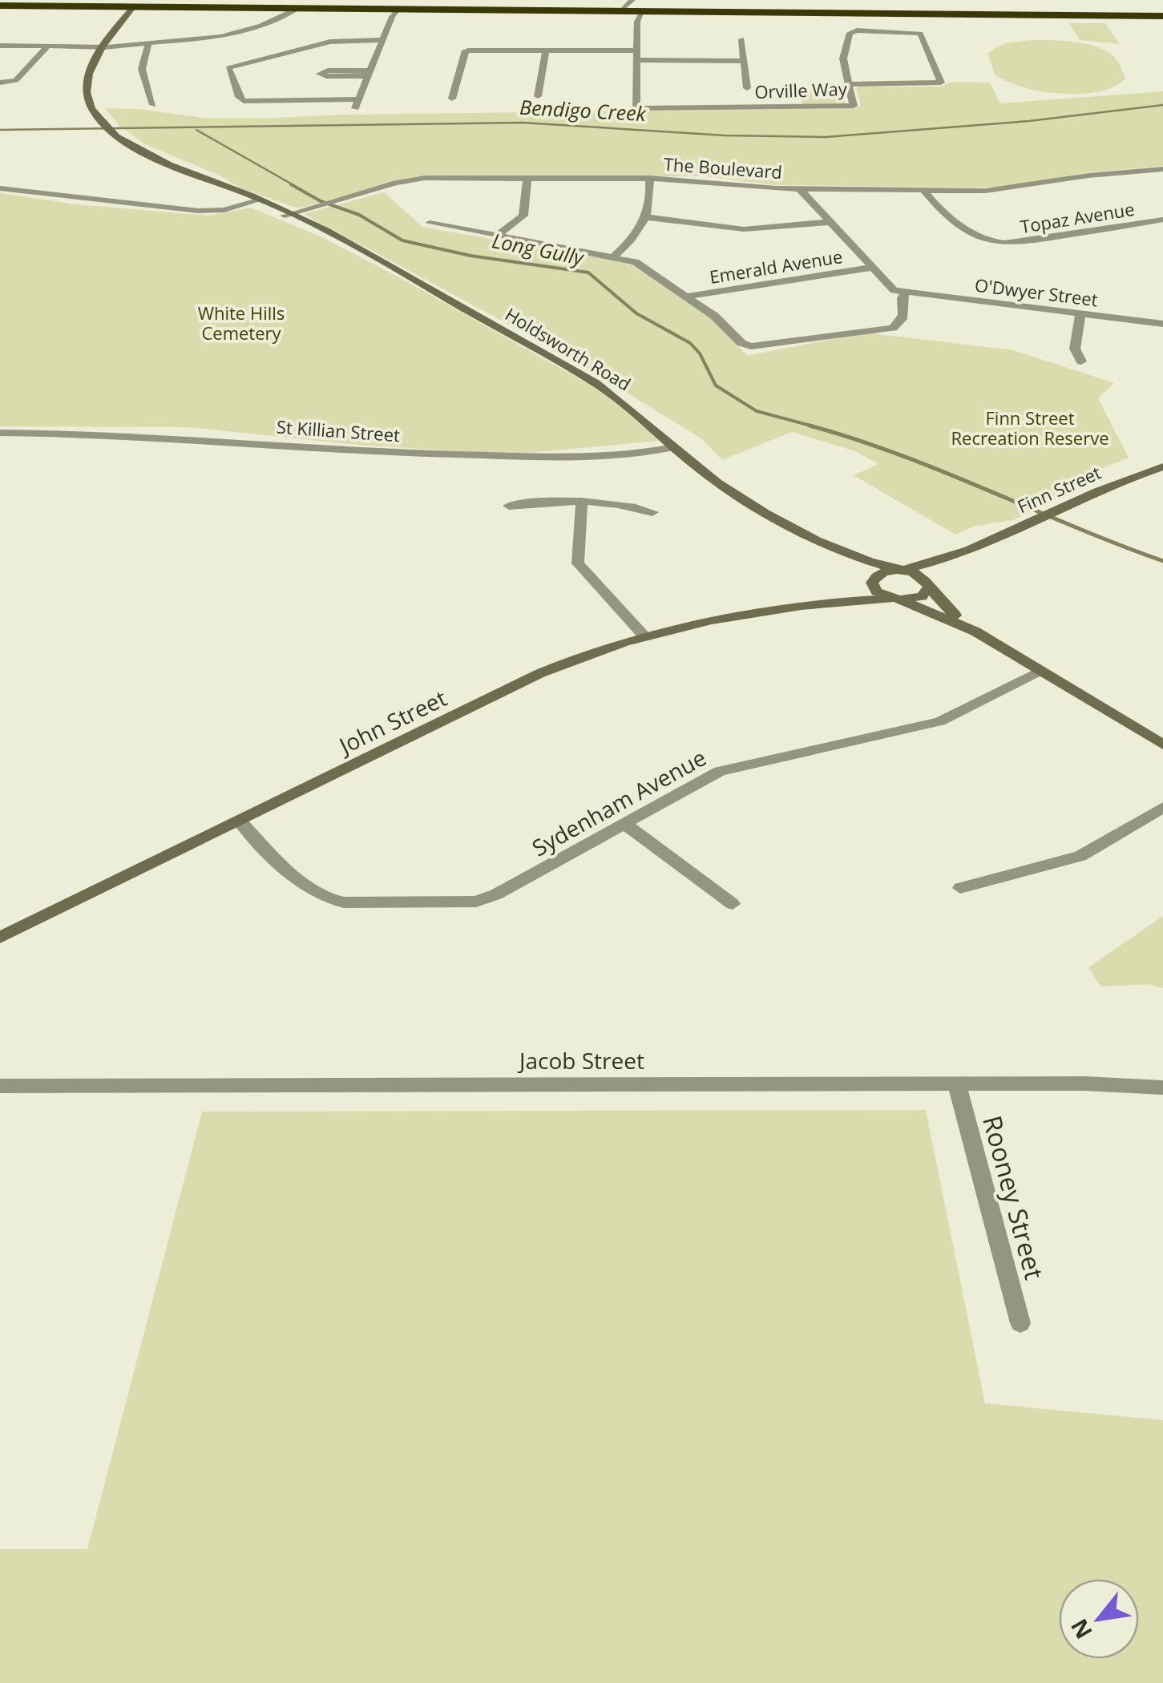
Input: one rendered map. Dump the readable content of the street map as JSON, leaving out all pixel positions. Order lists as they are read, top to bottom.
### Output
{
  "streets": {
    "main road": ["Holdsworth Road", "Finn Street", "John Street"],
    "street": [
      "Orville Way",
      "The Boulevard",
      "Topaz Avenue",
      "Emerald Avenue",
      "O'Dwyer Street",
      "St Killian Street",
      "Sydenham Avenue",
      "Jacob Street",
      "Rooney Street"
    ]
  },
  "crossings": [
    ["The Boulevard", "Topaz Avenue"],
    ["The Boulevard", "Holdsworth Road"],
    ["Holdsworth Road", "St Killian Street"],
    ["Holdsworth Road", "Finn Street"],
    ["Holdsworth Road", "John Street"],
    ["Finn Street", "John Street"],
    ["John Street", "Sydenham Avenue"],
    ["Jacob Street", "Rooney Street"]
  ],
  "water": ["Bendigo Creek", "Long Gully"],
  "parks": ["White Hills Cemetery", "Finn Street Recreation Reserve"],
  "north": "bottom left"
}
